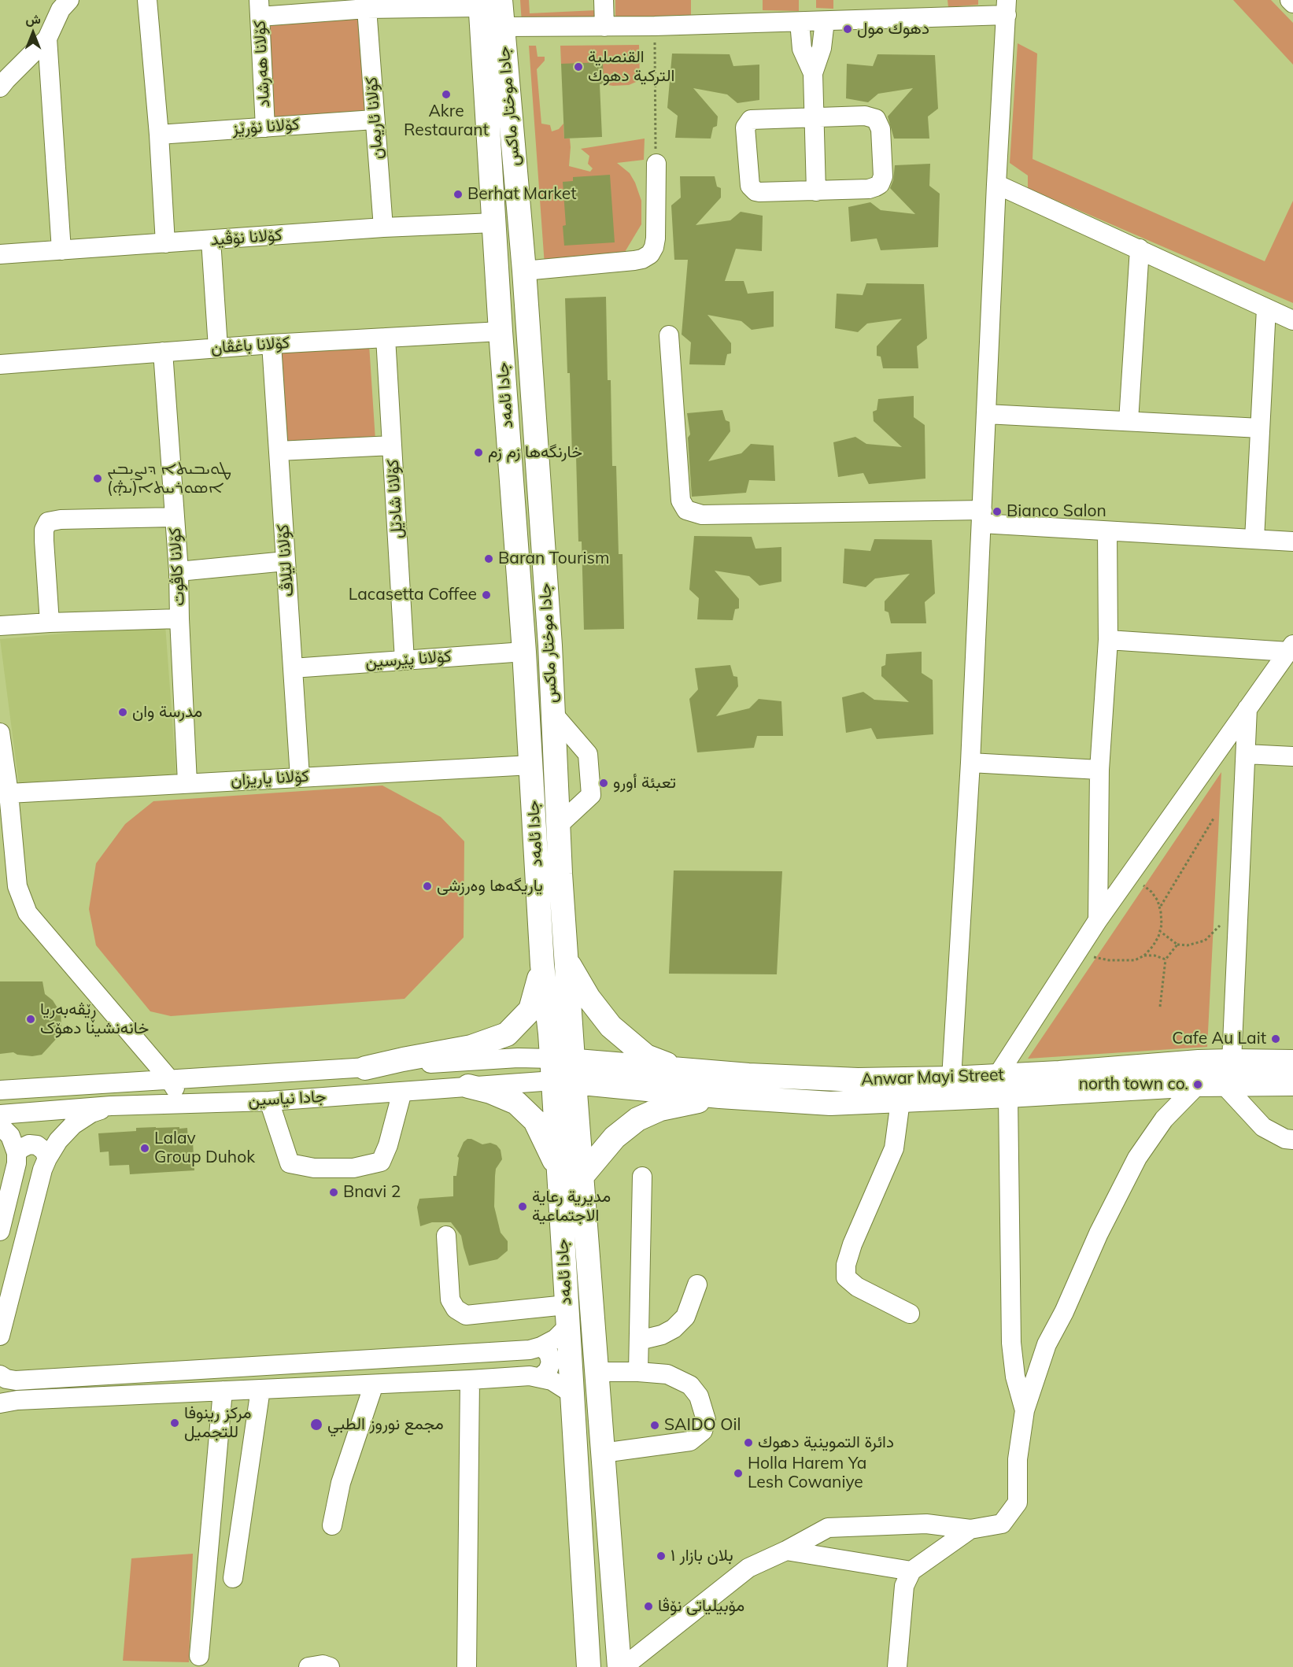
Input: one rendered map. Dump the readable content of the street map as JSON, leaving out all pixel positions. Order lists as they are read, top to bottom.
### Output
{
  "streets": {
    "main road": ["جادا موختار ماكس", "جادا ئامەد", "Anwar Mayi Street"],
    "street": [
      "کۆلانا هەرشاد",
      "کۆلانا ئاریمان",
      "کۆلانا نۆرێز",
      "کۆلانا نۆڤید",
      "کۆلانا باغڤان",
      "کۆلانا شادێل",
      "کۆلانا لێلاڤ",
      "کۆلانا کاڤوت",
      "کۆلانا پێرسین",
      "کۆلانا یاریزان",
      "جادا نیاسین"
    ]
  },
  "crossings": [
    ["کۆلانا هەرشاد", "کۆلانا نۆرێز"],
    ["جادا موختار ماكس", "جادا ئامەد"],
    ["جادا موختار ماكس", "Anwar Mayi Street"],
    ["جادا موختار ماكس", "جادا نیاسین"],
    ["کۆلانا ئاریمان", "کۆلانا نۆرێز"],
    ["کۆلانا ئاریمان", "کۆلانا نۆڤید"],
    ["کۆلانا نۆڤید", "جادا ئامەد"],
    ["کۆلانا باغڤان", "جادا ئامەد"],
    ["کۆلانا باغڤان", "کۆلانا شادێل"],
    ["کۆلانا باغڤان", "کۆلانا لێلاڤ"],
    ["کۆلانا باغڤان", "کۆلانا کاڤوت"],
    ["جادا ئامەد", "کۆلانا پێرسین"],
    ["جادا ئامەد", "کۆلانا یاریزان"],
    ["جادا ئامەد", "Anwar Mayi Street"],
    ["جادا ئامەد", "جادا نیاسین"],
    ["کۆلانا شادێل", "کۆلانا پێرسین"],
    ["کۆلانا لێلاڤ", "کۆلانا پێرسین"],
    ["کۆلانا لێلاڤ", "کۆلانا یاریزان"],
    ["کۆلانا کاڤوت", "کۆلانا یاریزان"],
    ["Anwar Mayi Street", "جادا نیاسین"]
  ],
  "places": [
    "دهوك مول",
    "القنصلية التركية دهوك",
    "Akre Restaurant",
    "Berhat Market",
    "خارنگەها زم زم",
    "ܛܘܝܒܝܬܐ ܕܢܨܝܒܝܢ ܐܣܘܪܝܝܬܐ(ܞ)",
    "Bianco Salon",
    "Baran Tourism",
    "Lacasetta Coffee",
    "مدرسة وان",
    "تعبئة أورو",
    "ياريگەها وەرزشی",
    "ڕێڤه‌به‌ریا خانەنشينا دهۆک",
    "Cafe Au Lait",
    "north town co.",
    "Lalav Group Duhok",
    "Bnavi 2",
    "مديرية رعاية الاجتماعية",
    "مركز رينوفا للتجميل",
    "مجمع نوروز الطبي",
    "SAIDO Oil",
    "دائرة التموينية دهوك",
    "Holla Harem Ya Lesh Cowaniye",
    "بلان بازار ١",
    "مۆبیلیاتی نۆڤا"
  ],
  "north": "top"
}
